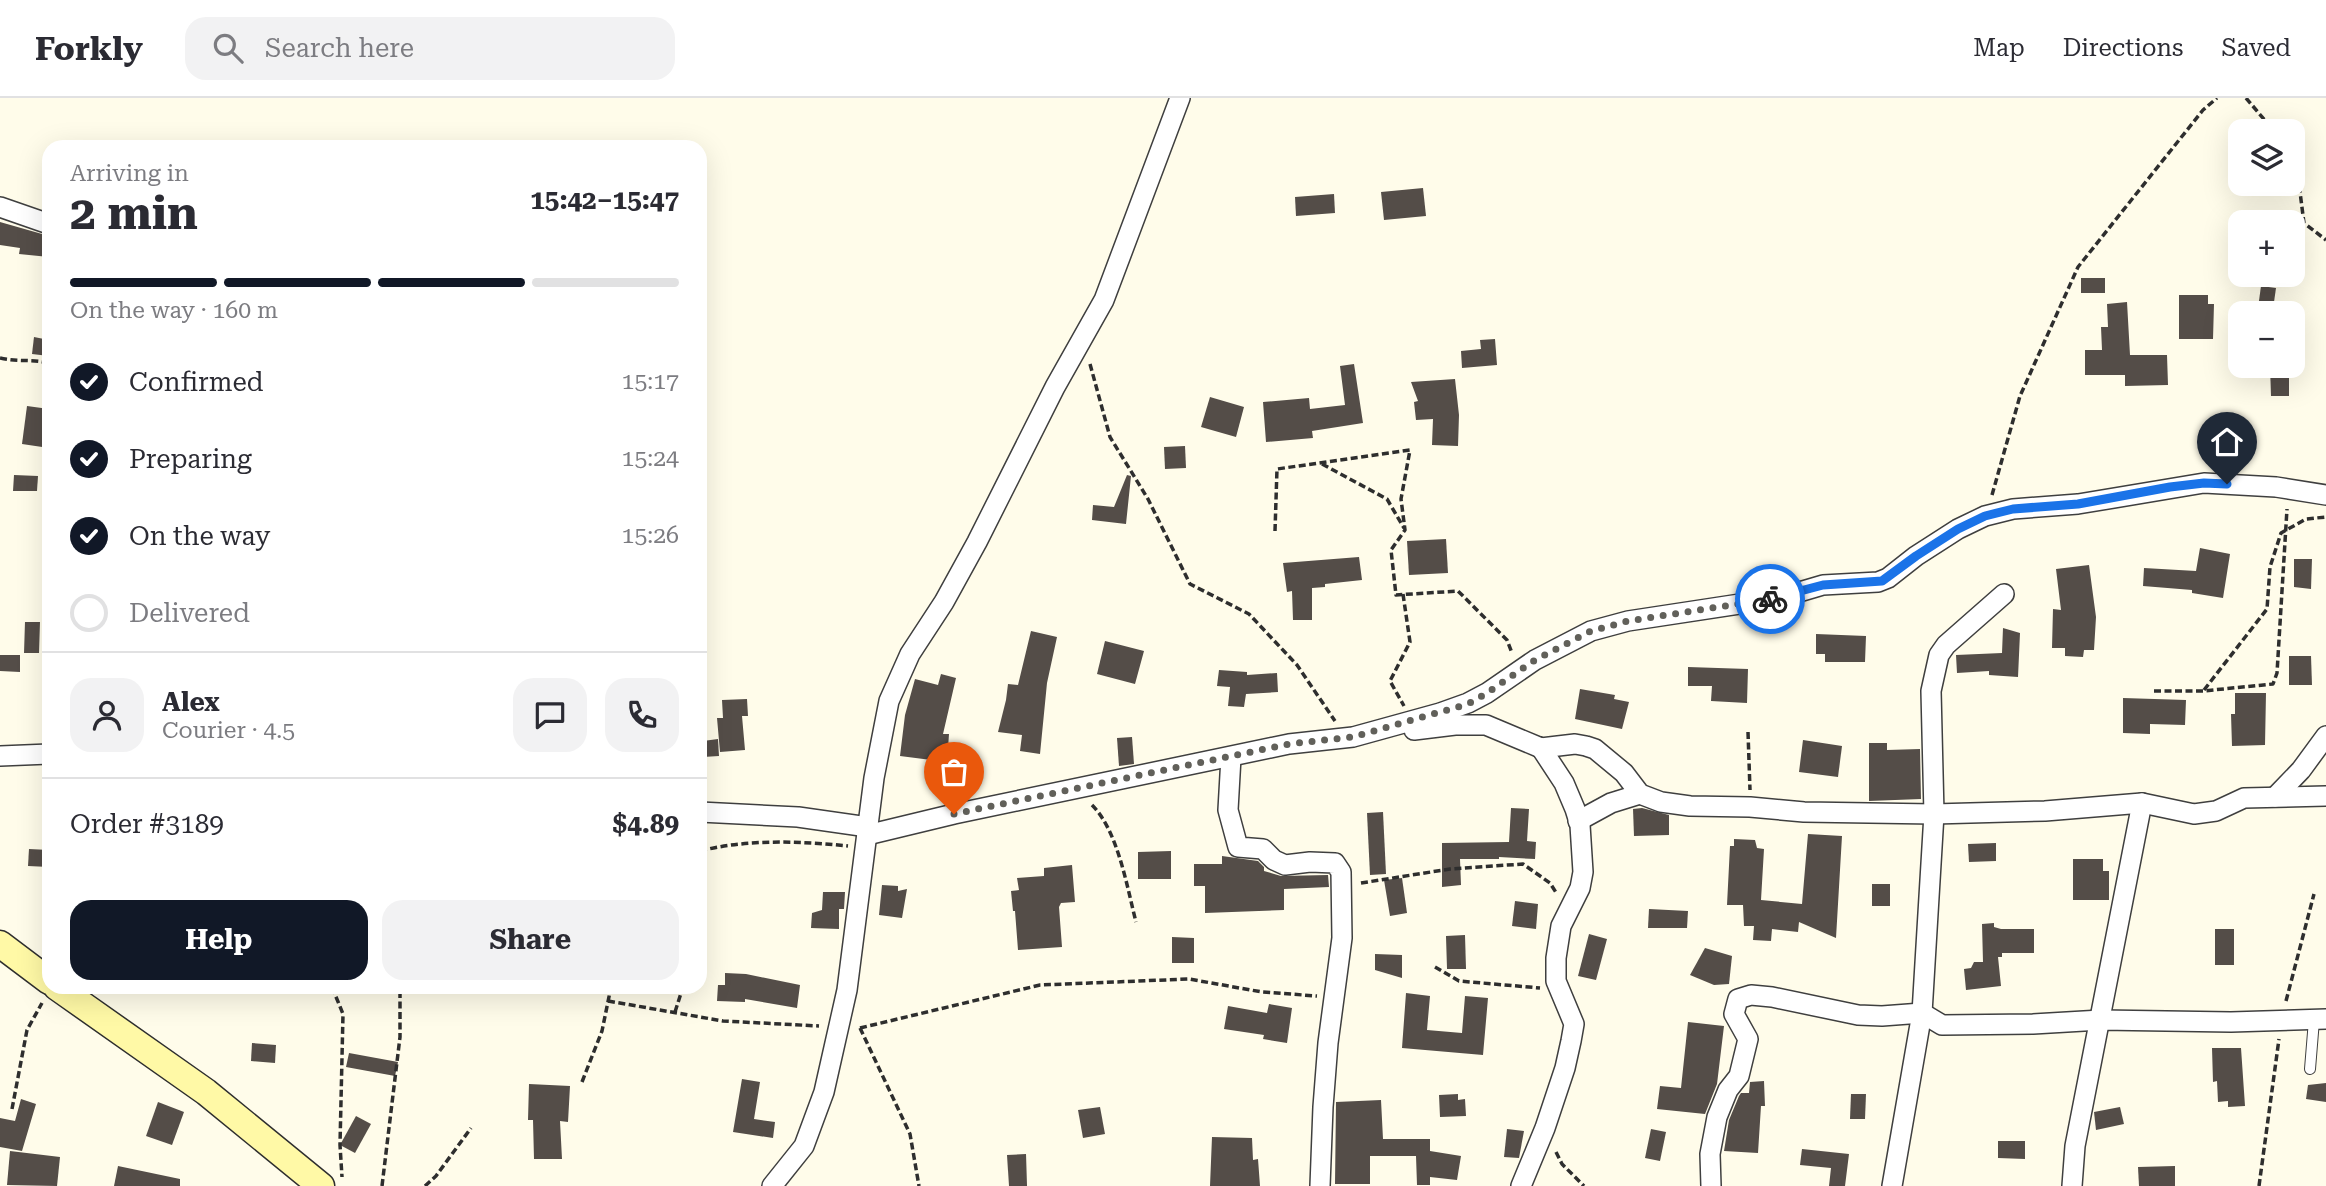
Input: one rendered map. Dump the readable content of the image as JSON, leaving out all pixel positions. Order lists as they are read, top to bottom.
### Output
{
  "page": {
    "header": "Forkly",
    "search": "Search here",
    "nav": ["Map", "Directions", "Saved"],
    "map_buttons": ["+", "−"],
    "heading": ["2 min", "Arriving in", "15:42–15:47"],
    "panel": [
      "Alex",
      "Courier · 4.5",
      "Order #3189",
      "$4.89"
    ],
    "bar": "On the way · 160 m",
    "list": [
      ["Confirmed", "15:17"],
      ["Preparing", "15:24"],
      ["On the way", "15:26"],
      "Delivered"
    ],
    "buttons": ["Help", "Share"]
  }
}
